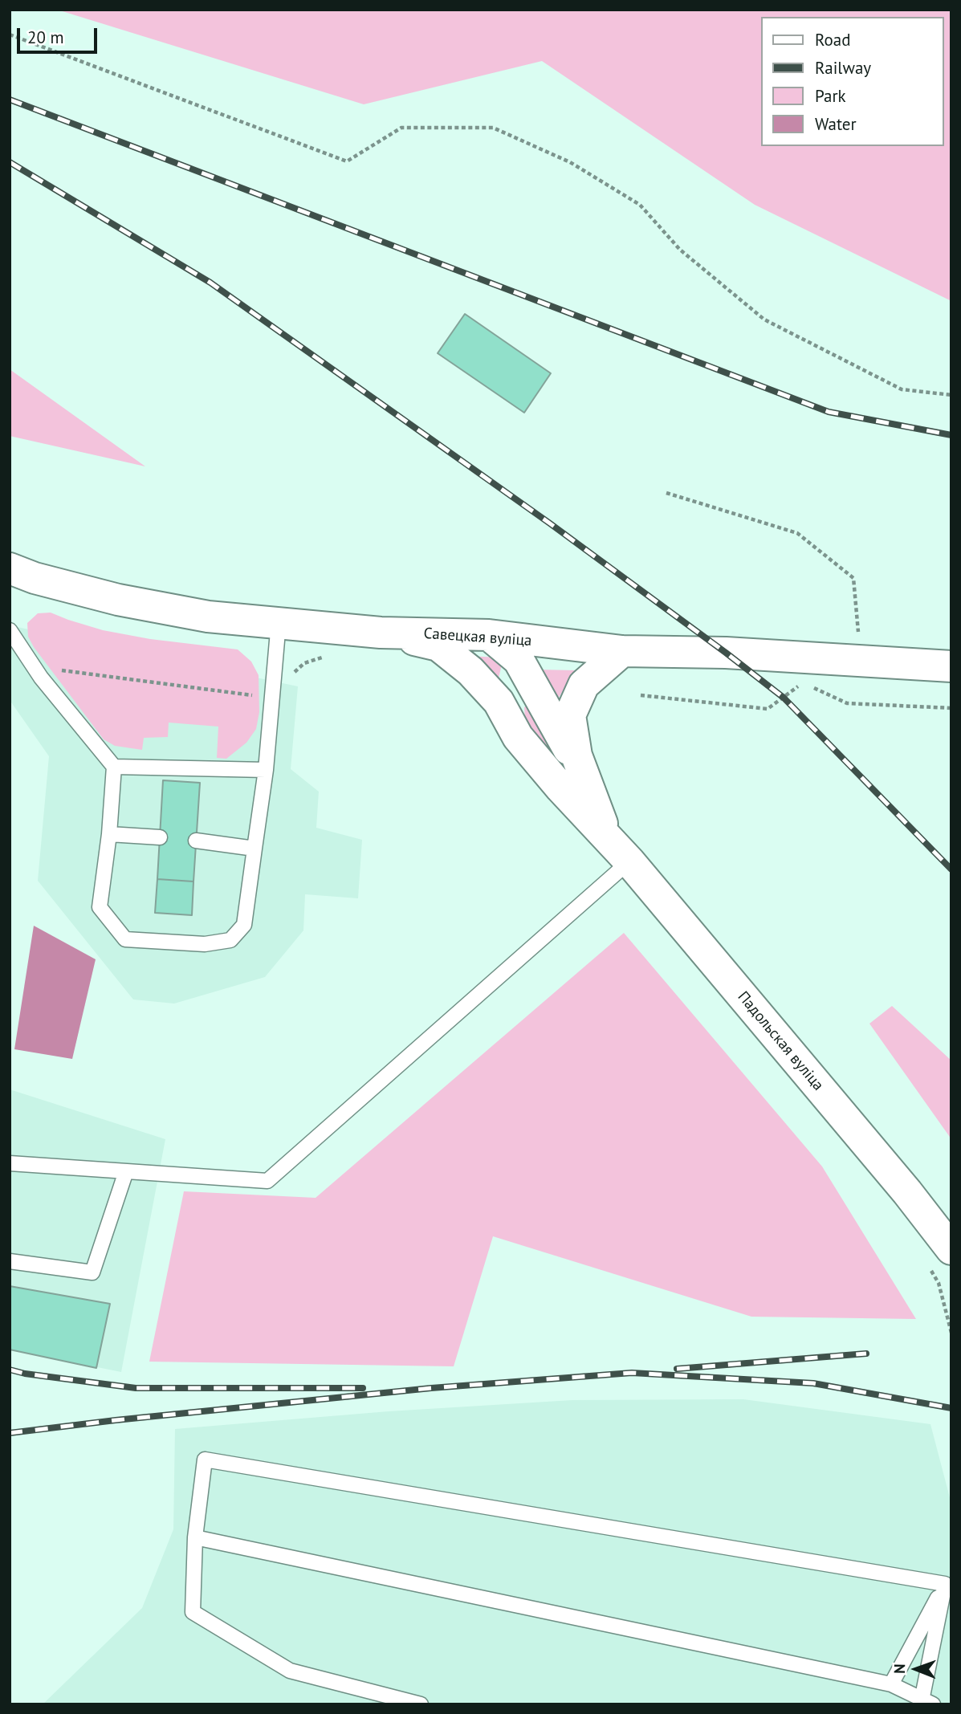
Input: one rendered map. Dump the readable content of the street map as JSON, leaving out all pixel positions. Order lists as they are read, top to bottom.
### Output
{
  "streets": {
    "main road": ["Савецкая вуліца", "Падольская вуліца"]
  },
  "crossings": [
    ["Савецкая вуліца", "Падольская вуліца"]
  ],
  "legend": [
    "Road",
    "Railway",
    "Park",
    "Water"
  ],
  "scale_bar": "20 m",
  "north": "left"
}
